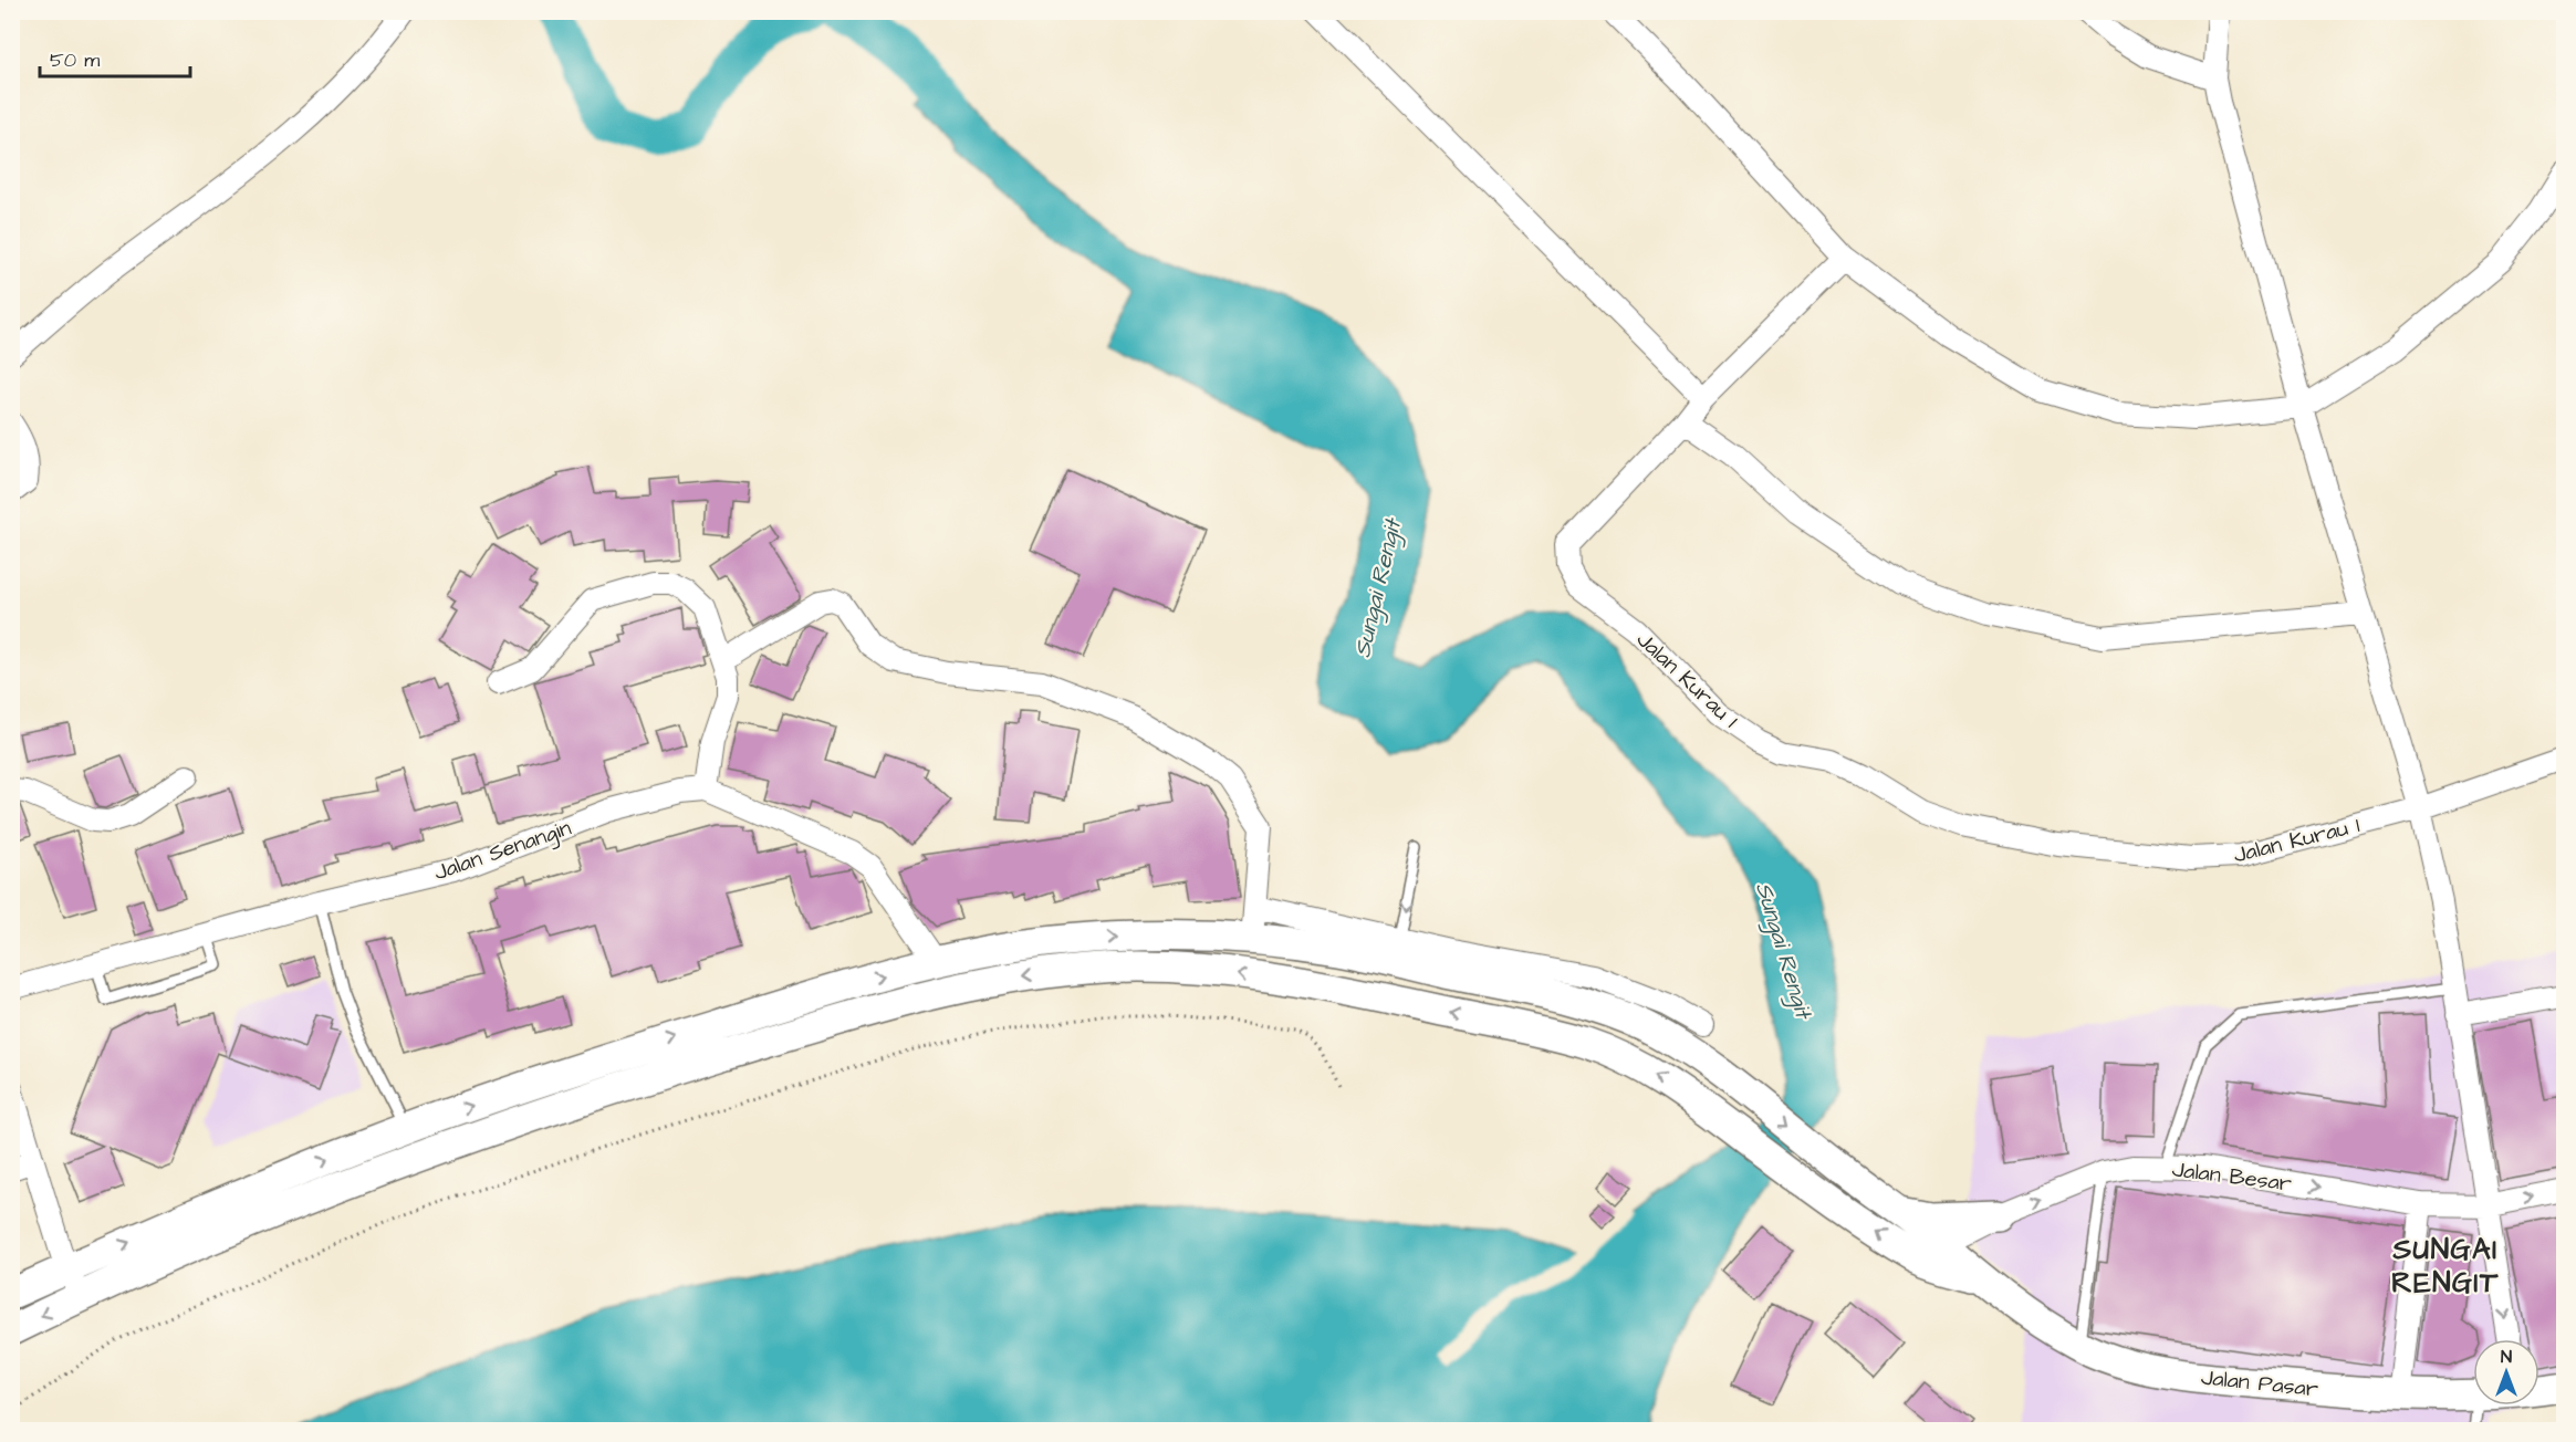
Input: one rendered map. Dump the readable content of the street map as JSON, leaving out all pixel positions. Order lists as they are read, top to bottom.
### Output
{
  "streets": {
    "main road": ["Jalan Pasar"],
    "street": ["Jalan Kurau 1", "Jalan Senangin", "Jalan Besar"]
  },
  "crossings": [
    ["Jalan Besar", "Jalan Pasar"]
  ],
  "one_way": ["Jalan Besar"],
  "districts": ["SUNGAI RENGIT"],
  "water": ["Sungai Rengit"],
  "scale_bar": "50 m",
  "north": "top"
}
